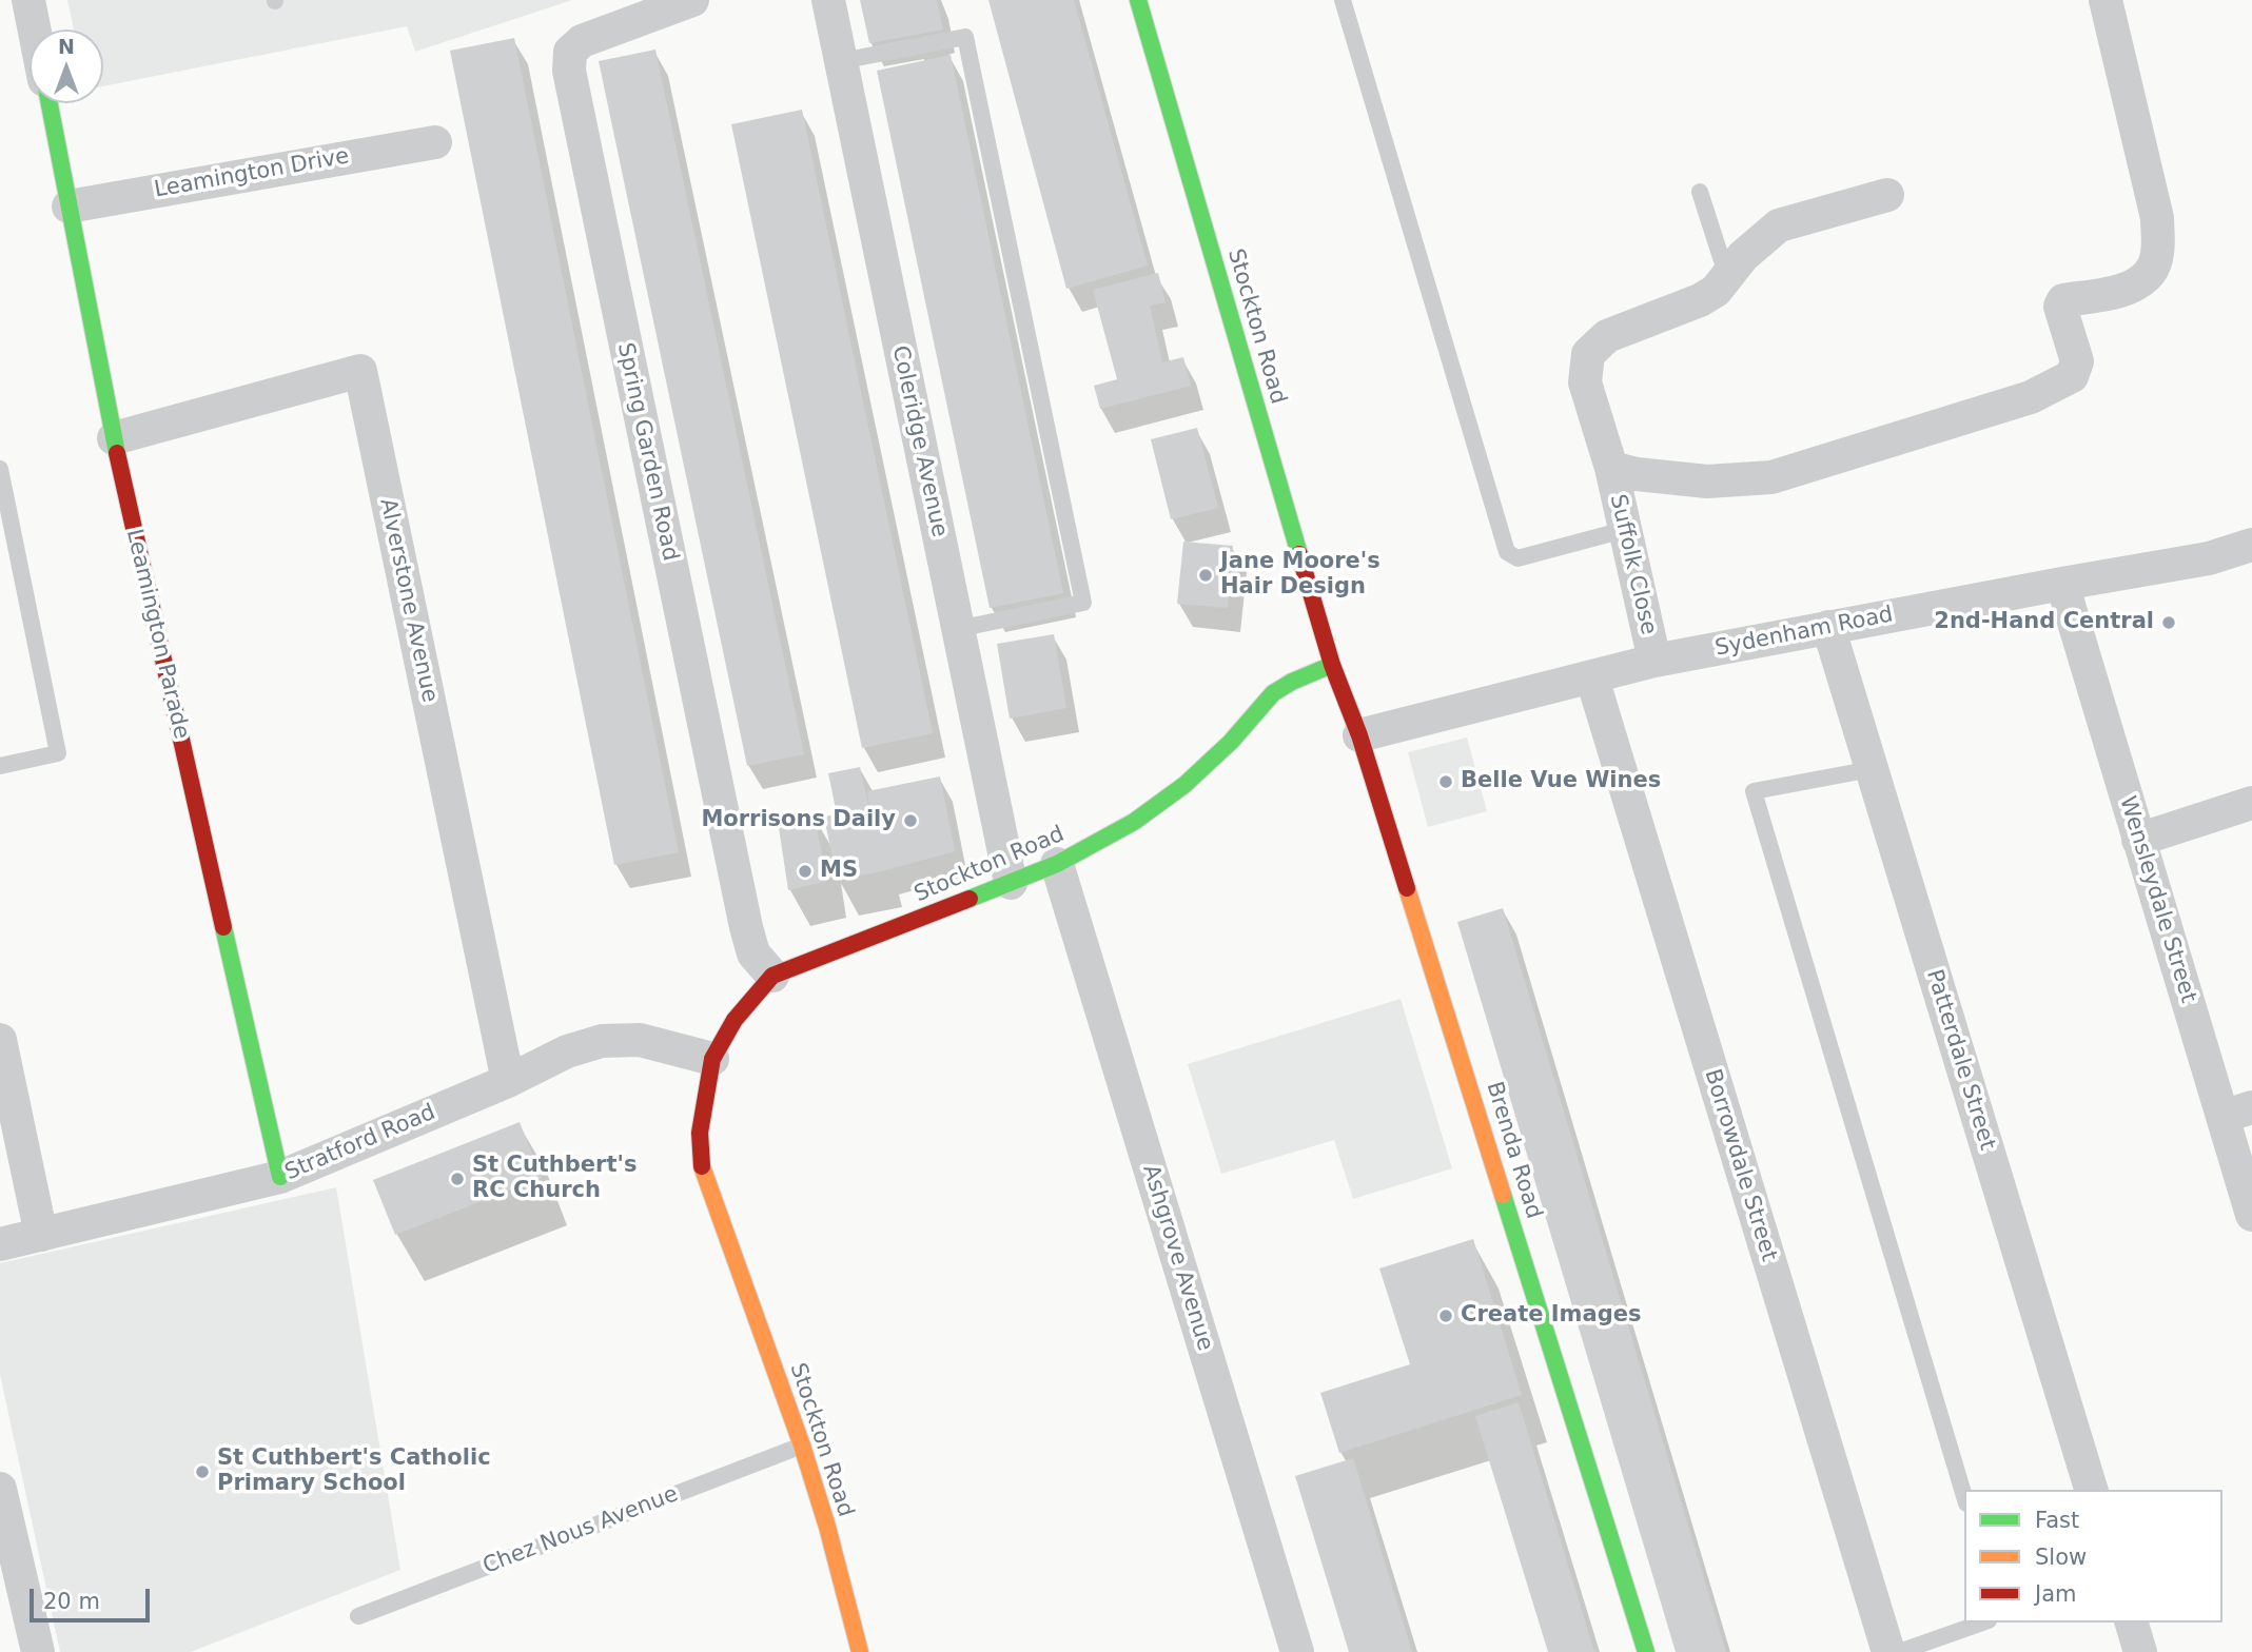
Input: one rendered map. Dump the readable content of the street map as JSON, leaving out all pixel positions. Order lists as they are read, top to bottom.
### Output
{
  "streets": {
    "street": [
      "Leamington Drive",
      "Stockton Road",
      "Coleridge Avenue",
      "Spring Garden Road",
      "Suffolk Close",
      "Alverstone Avenue",
      "Sydenham Road",
      "Leamington Parade",
      "Wensleydale Street",
      "Patterdale Street",
      "Stratford Road",
      "Brenda Road",
      "Borrowdale Street",
      "Ashgrove Avenue"
    ],
    "lane": ["Chez Nous Avenue"]
  },
  "crossings": [
    ["Leamington Drive", "Leamington Parade"],
    ["Stockton Road", "Coleridge Avenue"],
    ["Stockton Road", "Spring Garden Road"],
    ["Stockton Road", "Stratford Road"],
    ["Stockton Road", "Brenda Road"],
    ["Stockton Road", "Ashgrove Avenue"],
    ["Stockton Road", "Chez Nous Avenue"],
    ["Suffolk Close", "Sydenham Road"],
    ["Alverstone Avenue", "Leamington Parade"],
    ["Alverstone Avenue", "Stratford Road"],
    ["Sydenham Road", "Wensleydale Street"],
    ["Sydenham Road", "Patterdale Street"],
    ["Sydenham Road", "Brenda Road"],
    ["Sydenham Road", "Borrowdale Street"],
    ["Leamington Parade", "Stratford Road"]
  ],
  "places": [
    "Jane Moore's Hair Design",
    "2nd-Hand Central",
    "Belle Vue Wines",
    "Morrisons Daily",
    "MS",
    "St Cuthbert's RC Church",
    "Create Images",
    "St Cuthbert's Catholic Primary School"
  ],
  "legend": ["Fast", "Slow", "Jam"],
  "scale_bar": "20 m",
  "north": "top"
}
